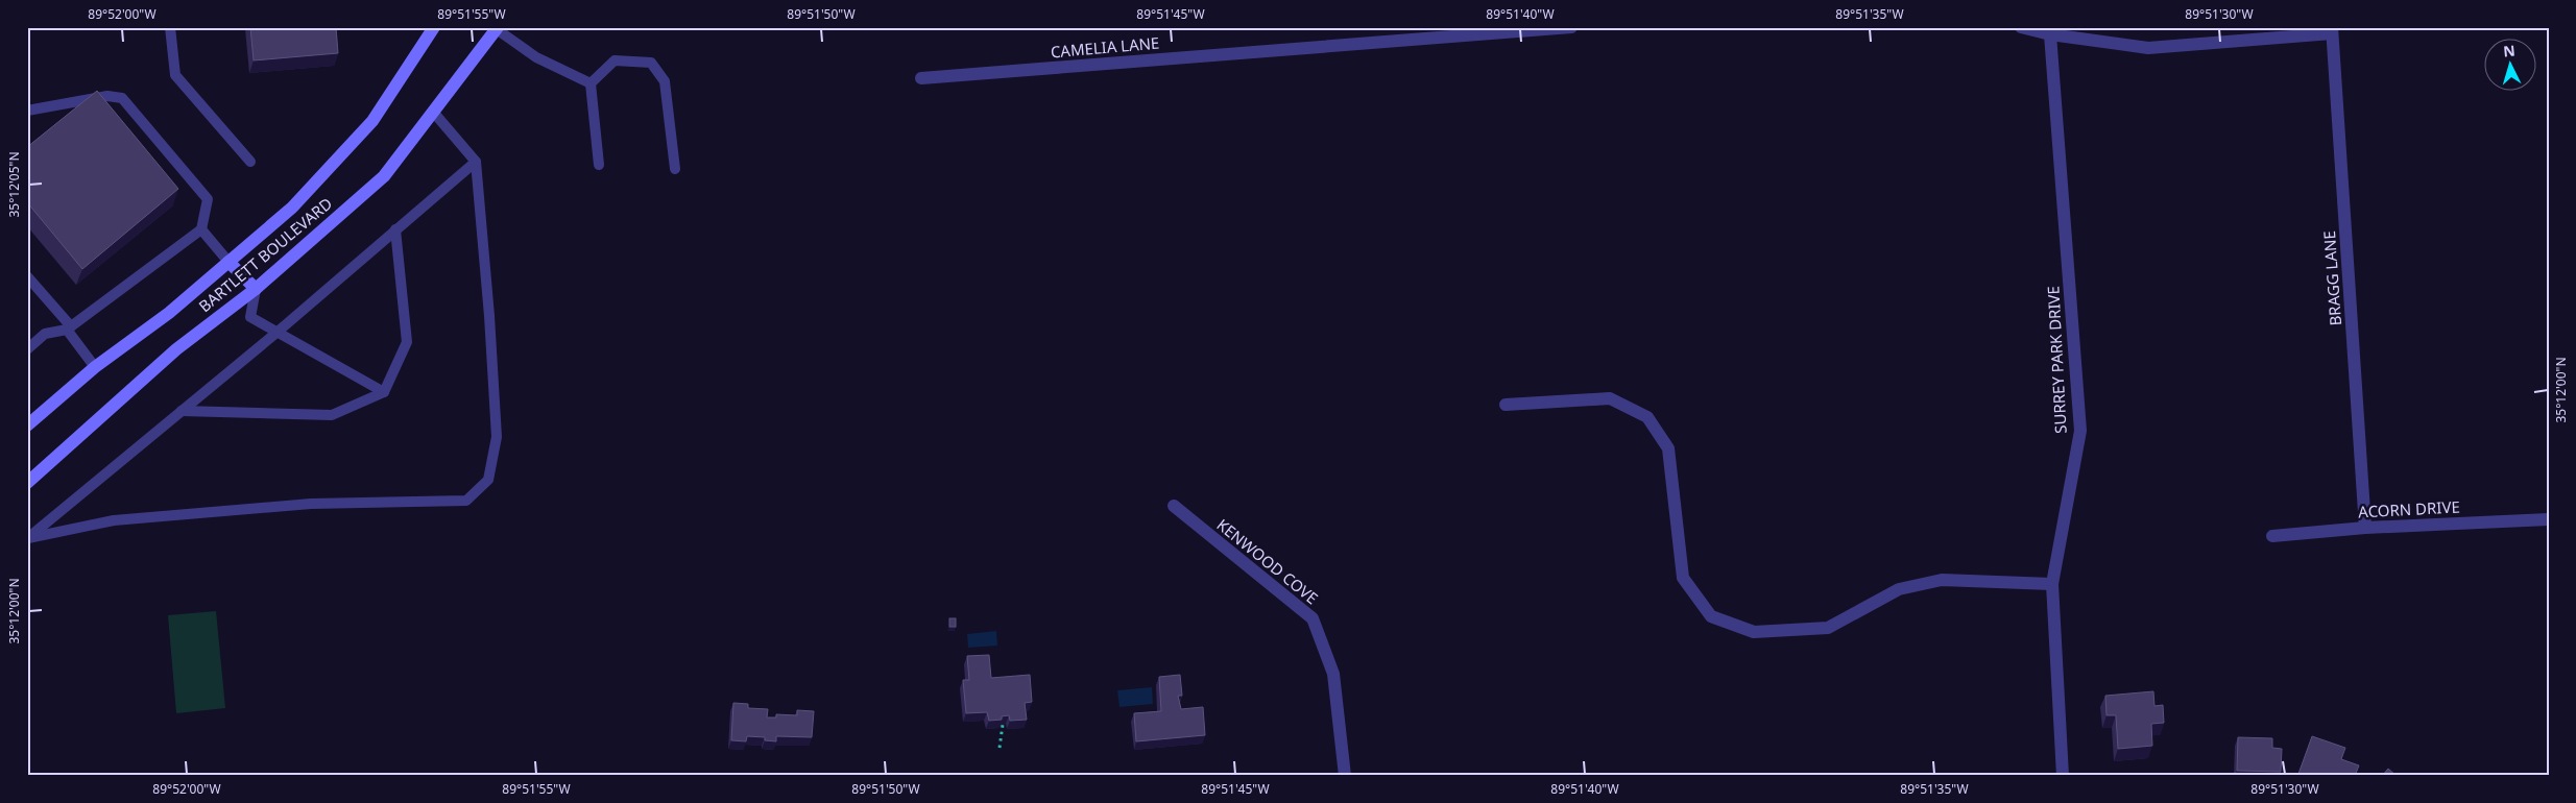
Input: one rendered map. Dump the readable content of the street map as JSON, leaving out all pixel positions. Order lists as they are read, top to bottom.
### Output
{
  "streets": {
    "main road": ["BARTLETT BOULEVARD"],
    "street": [
      "CAMELIA LANE",
      "BRAGG LANE",
      "SURREY PARK DRIVE",
      "ACORN DRIVE",
      "KENWOOD COVE"
    ]
  },
  "crossings": [
    ["BRAGG LANE", "ACORN DRIVE"]
  ],
  "north": "top",
  "coordinates": [
    "89°52'00\"W",
    "89°51'55\"W",
    "89°51'50\"W",
    "89°51'45\"W",
    "89°51'40\"W",
    "89°51'35\"W",
    "89°51'30\"W",
    "35°12'05\"N",
    "35°12'00\"N"
  ]
}
